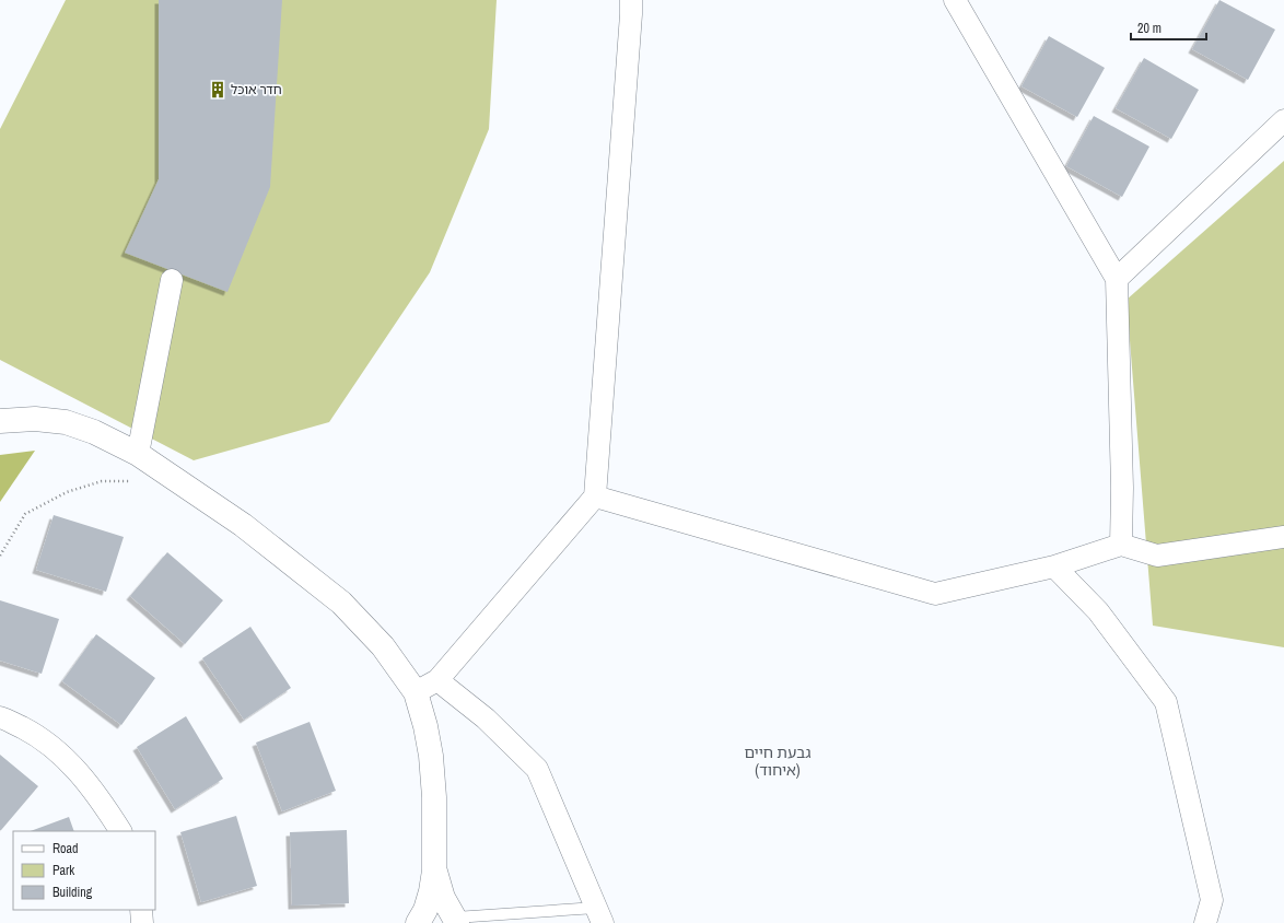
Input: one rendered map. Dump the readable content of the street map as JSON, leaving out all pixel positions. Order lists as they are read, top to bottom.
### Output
{
  "districts": ["גבעת חיים (איחוד)"],
  "places": {
    "building": ["חדר אוכל"]
  },
  "legend": ["Road", "Park", "Building"],
  "scale_bar": "20 m"
}
